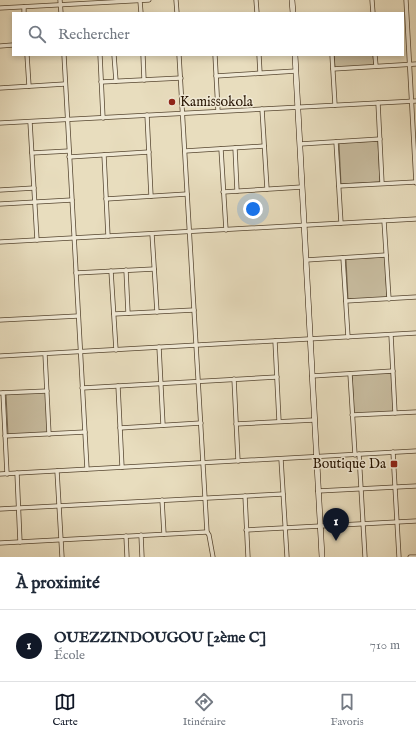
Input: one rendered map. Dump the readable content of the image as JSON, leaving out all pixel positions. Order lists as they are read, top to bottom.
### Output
{
  "places": {
    "other": ["Kamissokola"],
    "transit": ["Boutique Da"]
  },
  "page": {
    "search": "Rechercher",
    "pins": "1",
    "heading": "À proximité",
    "list": [
      {
        "mark": "1",
        "name": "OUEZZINDOUGOU [2ème C]",
        "note": "École",
        "value": "710 m"
      }
    ],
    "nav": ["Carte", "Itinéraire", "Favoris"]
  }
}
